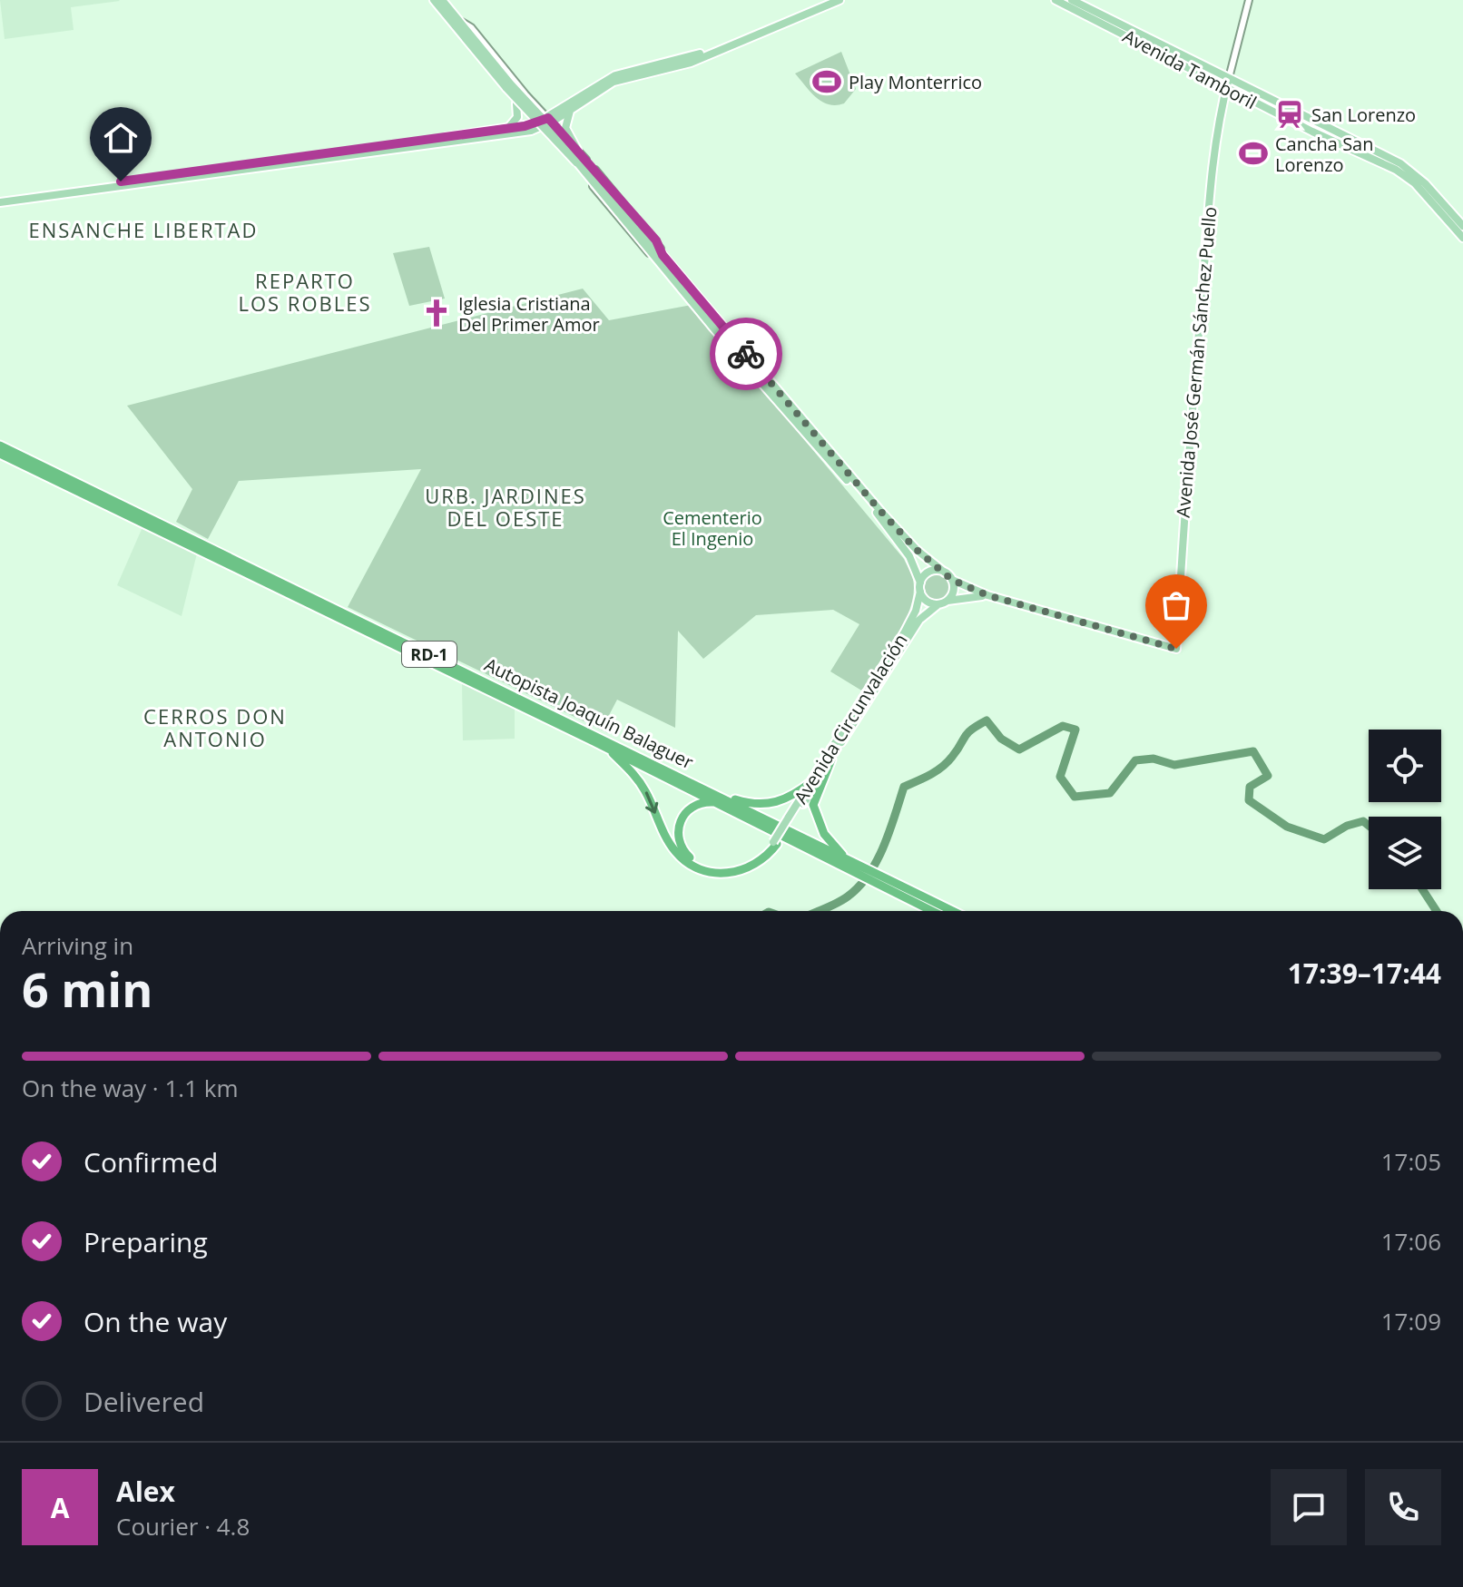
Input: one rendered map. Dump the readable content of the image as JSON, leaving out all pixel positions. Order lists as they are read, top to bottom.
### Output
{
  "streets": {
    "highway": ["RD-1", "Autopista Joaquín Balaguer"],
    "main road": ["Avenida Tamboril", "Avenida José Germán Sánchez Puello", "Avenida Circunvalación"]
  },
  "crossings": [
    ["Avenida Tamboril", "Avenida José Germán Sánchez Puello"]
  ],
  "districts": [
    "ENSANCHE LIBERTAD",
    "REPARTO LOS ROBLES",
    "URB. JARDINES DEL OESTE",
    "CERROS DON ANTONIO"
  ],
  "parks": ["Cementerio El Ingenio"],
  "places": {
    "sports": ["Play Monterrico", "Cancha San Lorenzo"],
    "station": ["San Lorenzo"],
    "church": ["Iglesia Cristiana Del Primer Amor"]
  },
  "page": {
    "heading": ["6 min", "Arriving in", "17:39–17:44"],
    "panel": ["Alex", "Courier · 4.8"],
    "bar": "On the way · 1.1 km",
    "list": [
      ["Confirmed", "17:05"],
      ["Preparing", "17:06"],
      ["On the way", "17:09"],
      "Delivered"
    ],
    "round": "A"
  }
}
